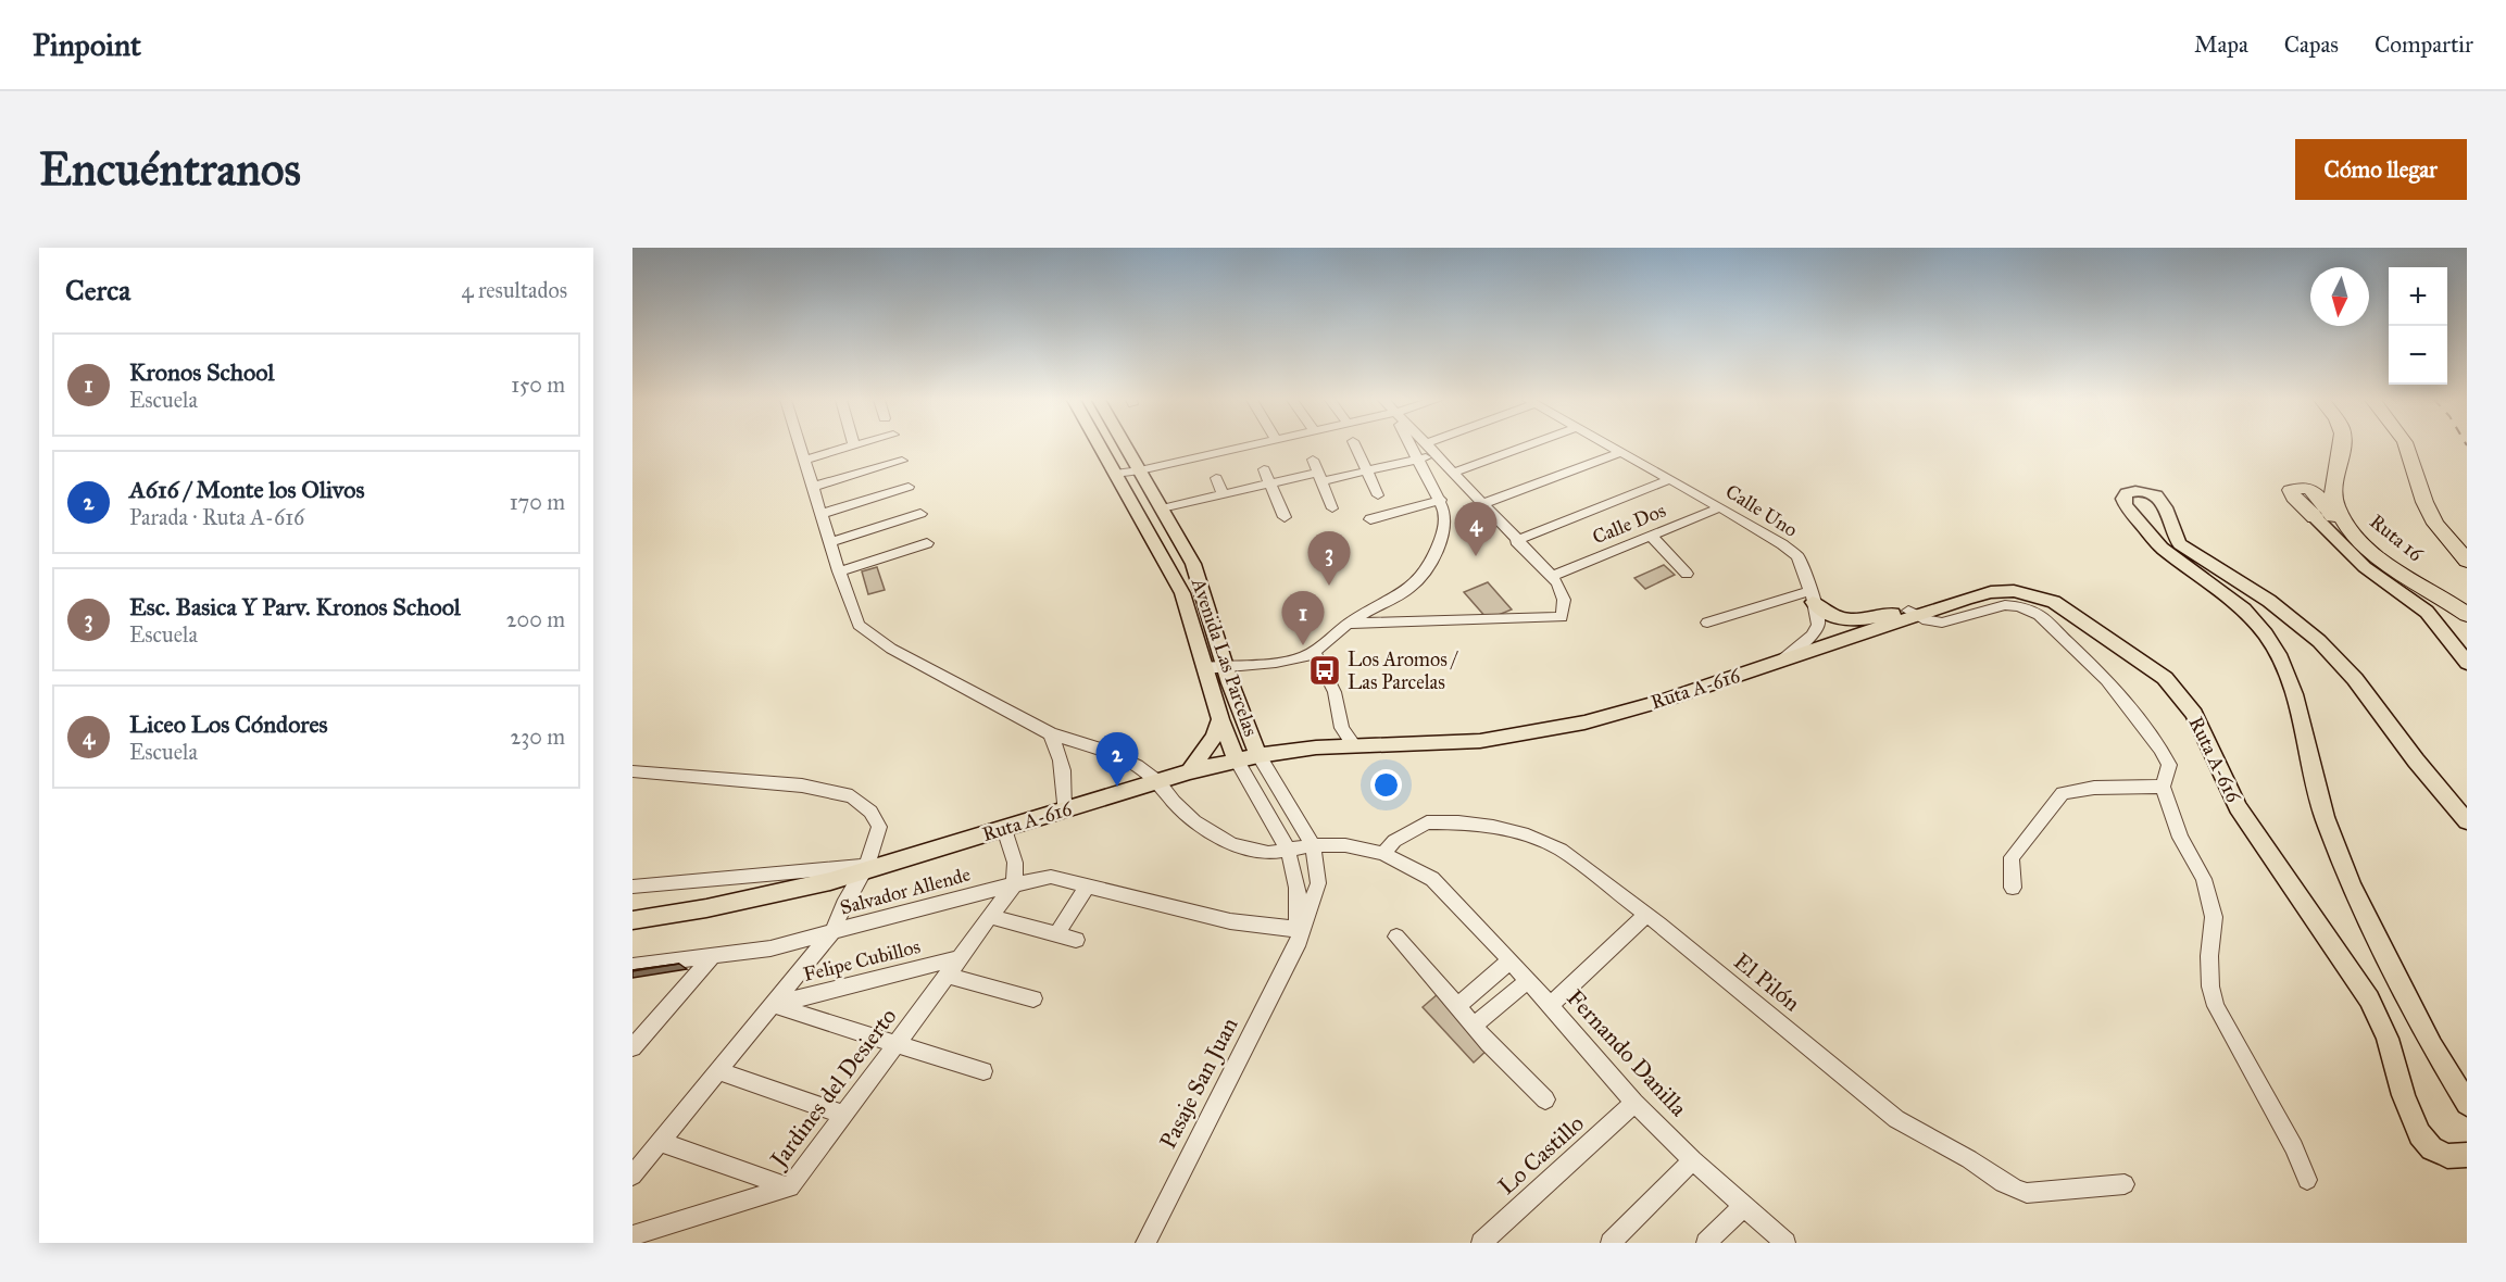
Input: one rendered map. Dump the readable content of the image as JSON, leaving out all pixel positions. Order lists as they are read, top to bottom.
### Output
{
  "streets": {
    "highway": ["Ruta 16"],
    "main road": ["Avenida Las Parcelas", "Ruta A-616"],
    "street": [
      "Calle Uno",
      "Calle Dos",
      "Salvador Allende",
      "Felipe Cubillos",
      "El Pilón",
      "Fernando Danilla",
      "Pasaje San Juan",
      "Jardines del Desierto",
      "Lo Castillo"
    ]
  },
  "crossings": [
    ["Calle Uno", "Calle Dos"],
    ["Calle Uno", "Ruta A-616"],
    ["Avenida Las Parcelas", "Ruta A-616"],
    ["Avenida Las Parcelas", "Pasaje San Juan"],
    ["Ruta A-616", "Pasaje San Juan"],
    ["Salvador Allende", "Felipe Cubillos"],
    ["Salvador Allende", "Pasaje San Juan"],
    ["Salvador Allende", "Jardines del Desierto"],
    ["Felipe Cubillos", "Jardines del Desierto"],
    ["El Pilón", "Fernando Danilla"],
    ["Fernando Danilla", "Lo Castillo"]
  ],
  "places": {
    "bus stop": ["Los Aromos / Las Parcelas"]
  },
  "north": "bottom",
  "page": {
    "header": "Pinpoint",
    "nav": ["Mapa", "Capas", "Compartir"],
    "buttons": "Cómo llegar",
    "title": "Encuéntranos",
    "heading": ["Cerca", "4 resultados"],
    "map_buttons": ["+", "−"],
    "list": [
      {
        "mark": "1",
        "name": "Kronos School",
        "note": "Escuela",
        "value": "150 m"
      },
      {
        "mark": "2",
        "name": "A616 / Monte los Olivos",
        "note": "Parada · Ruta A-616",
        "value": "170 m"
      },
      {
        "mark": "3",
        "name": "Esc. Basica Y Parv. Kronos School",
        "note": "Escuela",
        "value": "200 m"
      },
      {
        "mark": "4",
        "name": "Liceo Los Cóndores",
        "note": "Escuela",
        "value": "230 m"
      }
    ],
    "pins": [
      "4",
      "3",
      "1",
      "2"
    ]
  }
}
